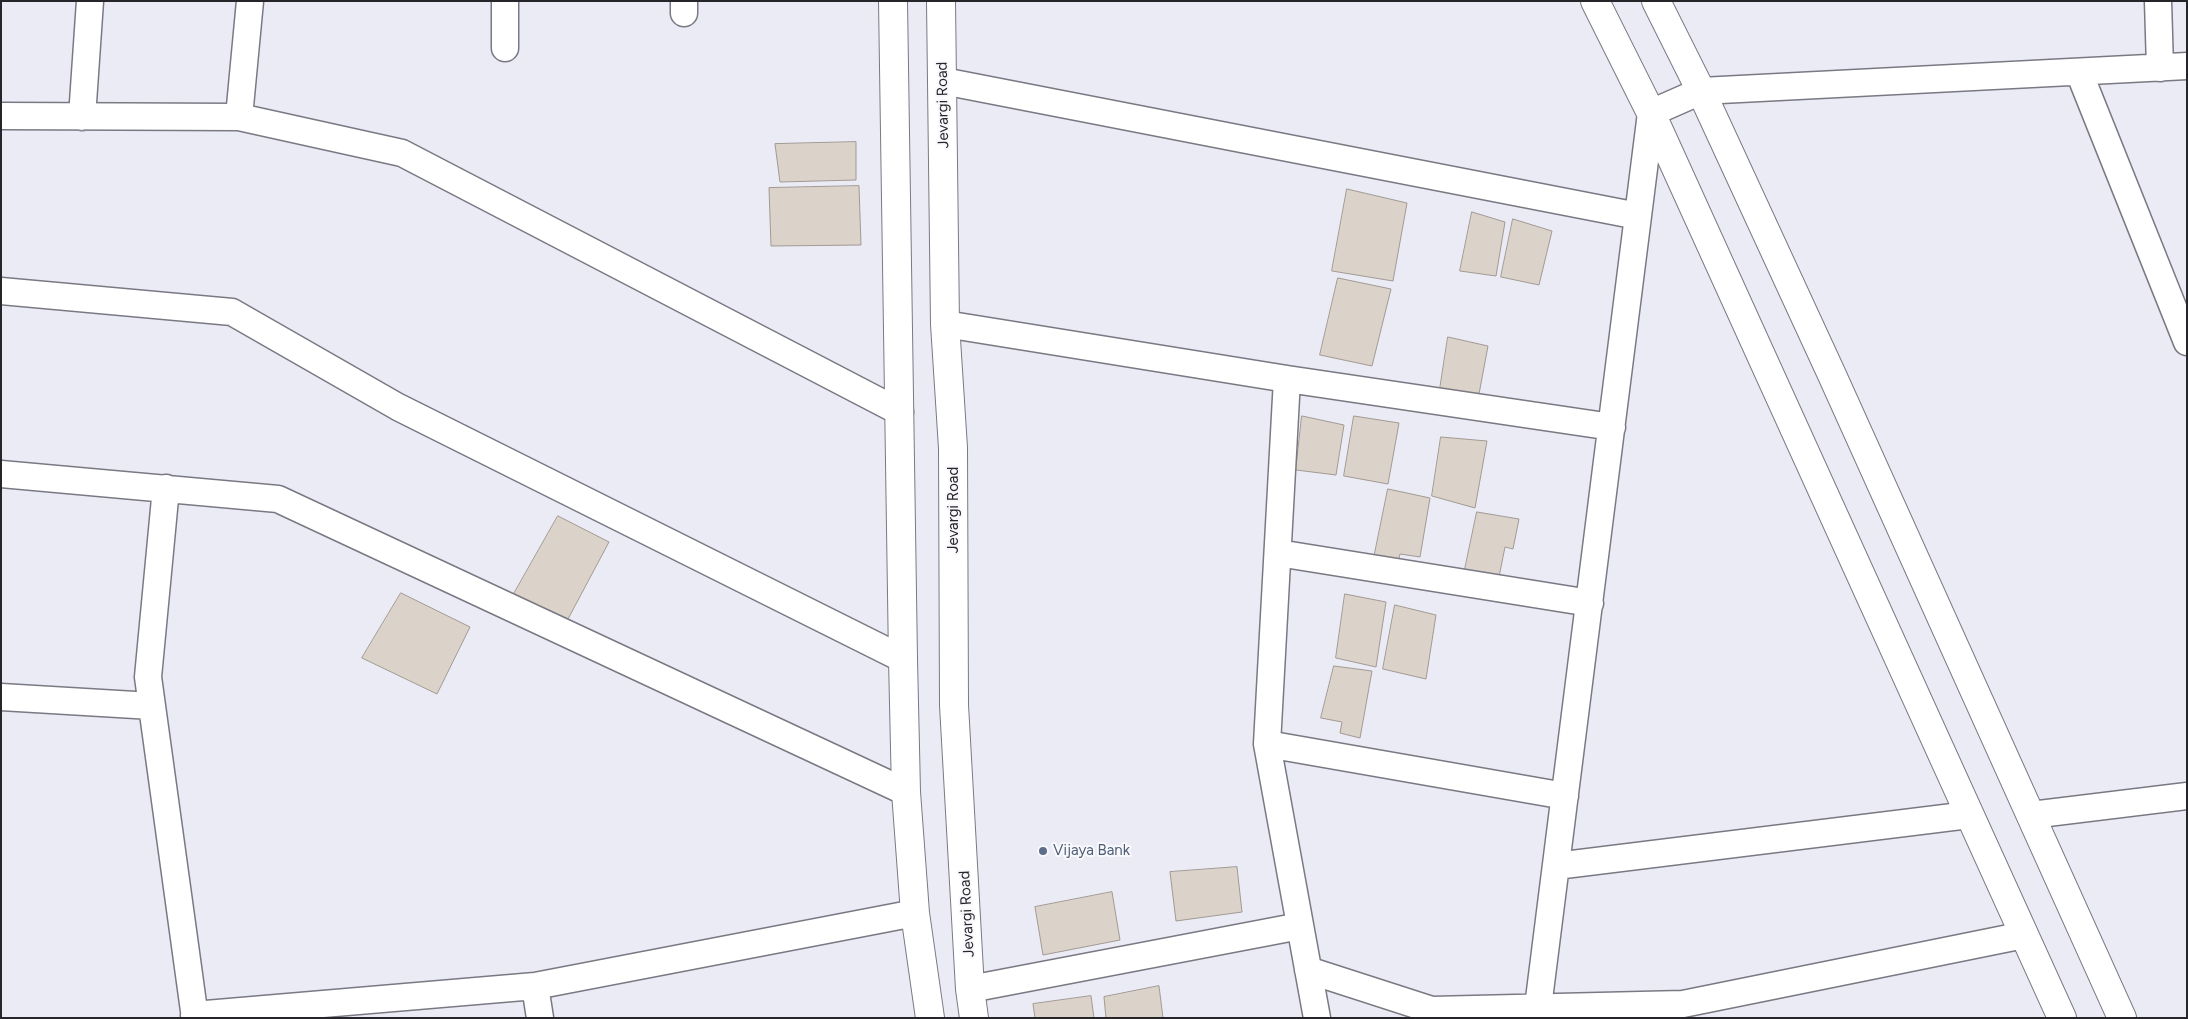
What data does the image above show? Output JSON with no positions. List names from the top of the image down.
{
  "streets": {
    "main road": ["Jevargi Road"]
  },
  "places": ["Vijaya Bank"]
}
